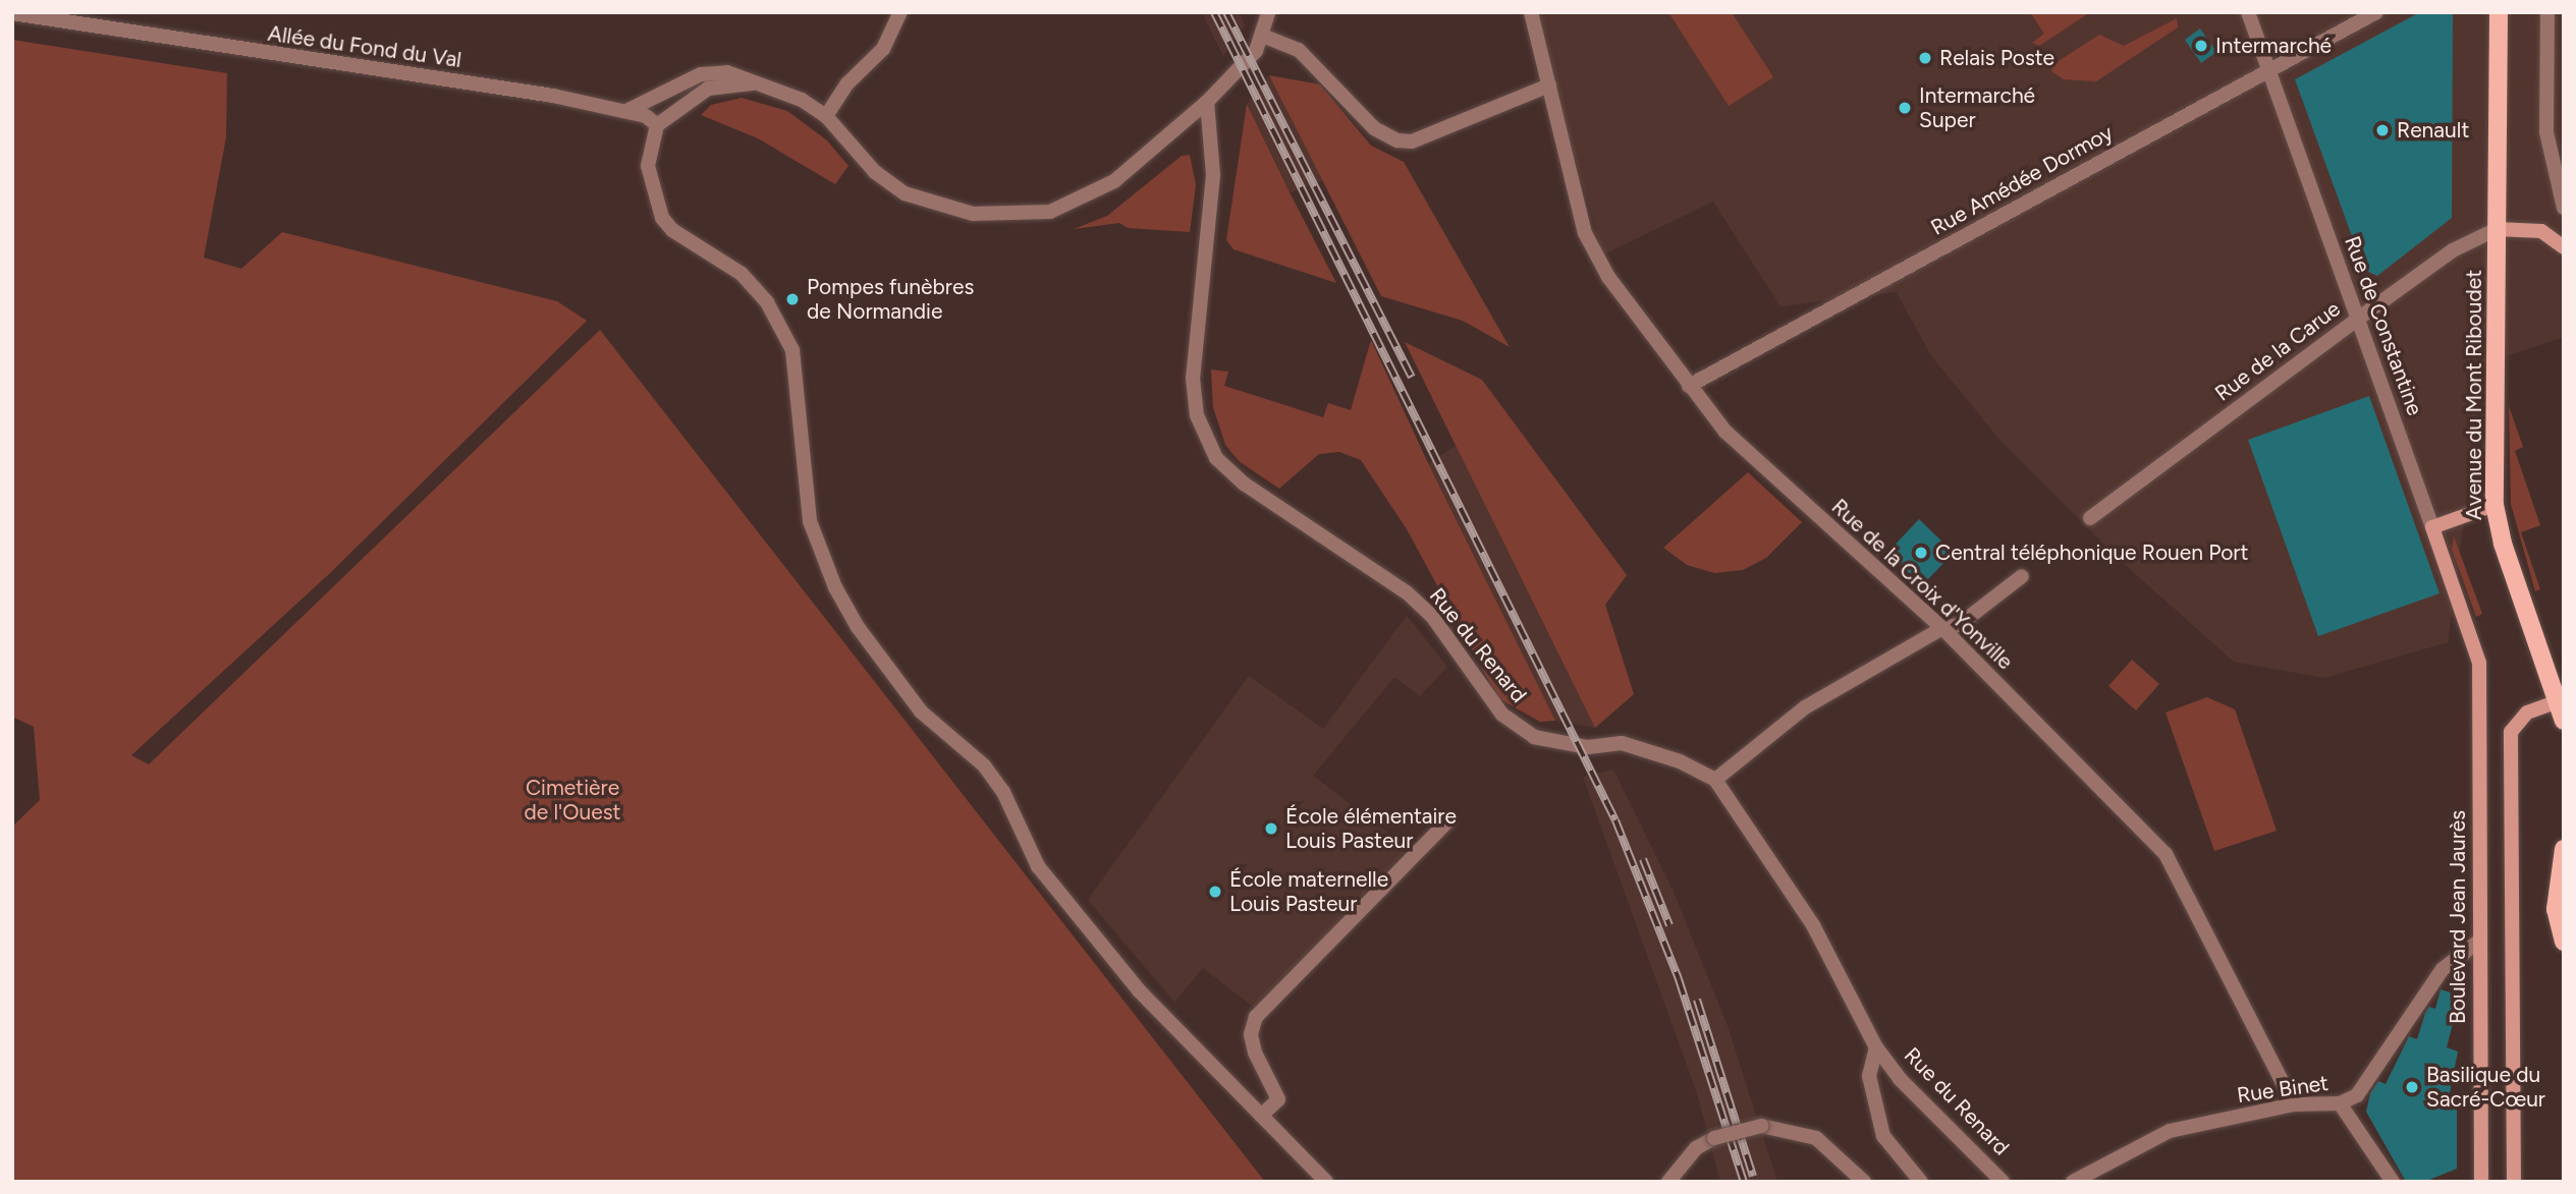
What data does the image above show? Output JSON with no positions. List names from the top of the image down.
{
  "streets": {
    "main road": ["Rue de Constantine", "Avenue du Mont Riboudet", "Boulevard Jean Jaurès"],
    "street": [
      "Allée du Fond du Val",
      "Rue Amédée Dormoy",
      "Rue de la Carue",
      "Rue de la Croix d'Yonville",
      "Rue du Renard",
      "Rue Binet"
    ]
  },
  "crossings": [
    ["Rue Amédée Dormoy", "Rue de Constantine"],
    ["Rue Amédée Dormoy", "Rue de la Croix d'Yonville"],
    ["Rue de Constantine", "Rue de la Carue"],
    ["Rue de Constantine", "Boulevard Jean Jaurès"],
    ["Rue de la Carue", "Avenue du Mont Riboudet"],
    ["Rue de la Croix d'Yonville", "Rue Binet"],
    ["Boulevard Jean Jaurès", "Rue Binet"]
  ],
  "parks": ["Cimetière de l'Ouest"],
  "places": [
    "Intermarché",
    "Relais Poste",
    "Intermarché Super",
    "Renault",
    "Pompes funèbres de Normandie",
    "Central téléphonique Rouen Port",
    "École élémentaire Louis Pasteur",
    "École maternelle Louis Pasteur",
    "Basilique du Sacré-Cœur"
  ]
}
